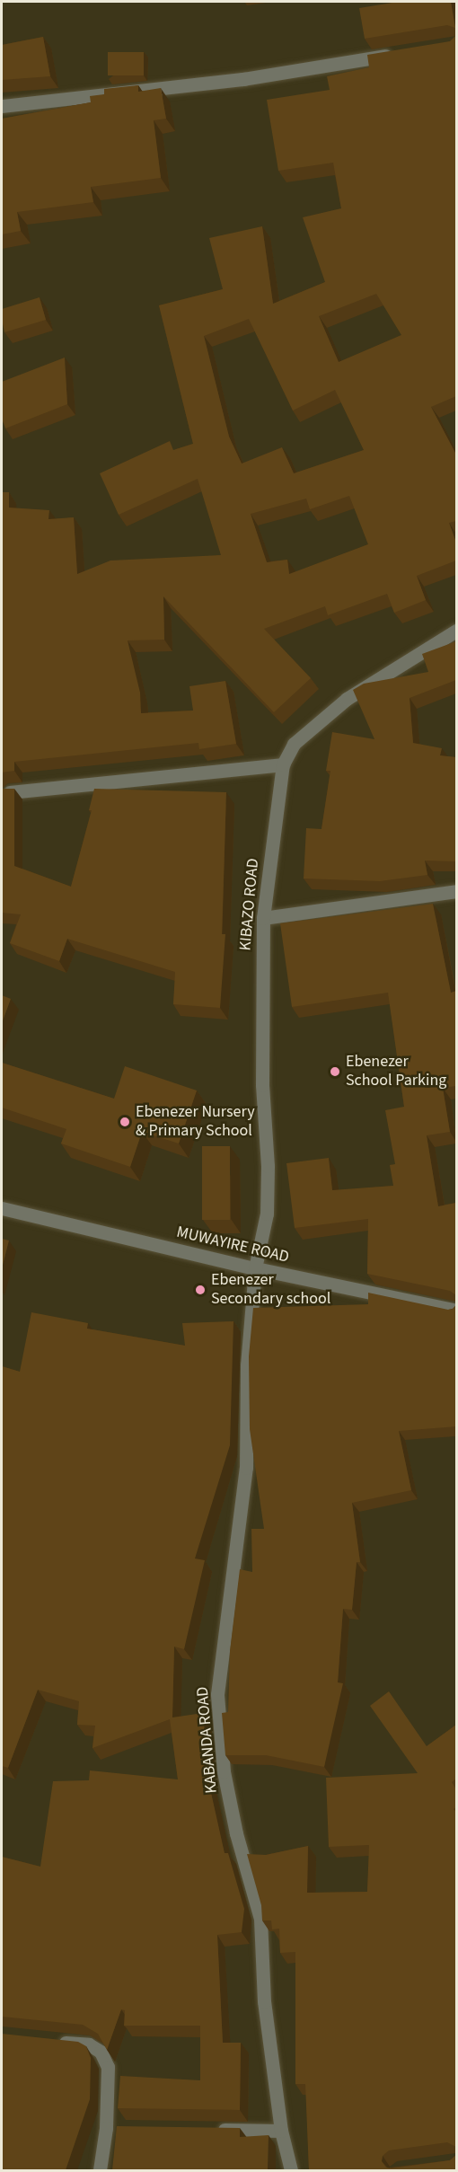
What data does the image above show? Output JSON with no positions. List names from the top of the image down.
{
  "streets": {
    "street": ["KIBAZO ROAD", "MUWAYIRE ROAD", "KABANDA ROAD"]
  },
  "crossings": [
    ["KIBAZO ROAD", "MUWAYIRE ROAD"],
    ["KIBAZO ROAD", "KABANDA ROAD"],
    ["MUWAYIRE ROAD", "KABANDA ROAD"]
  ],
  "places": ["Ebenezer School Parking", "Ebenezer Nursery & Primary School", "Ebenezer Secondary school"]
}
